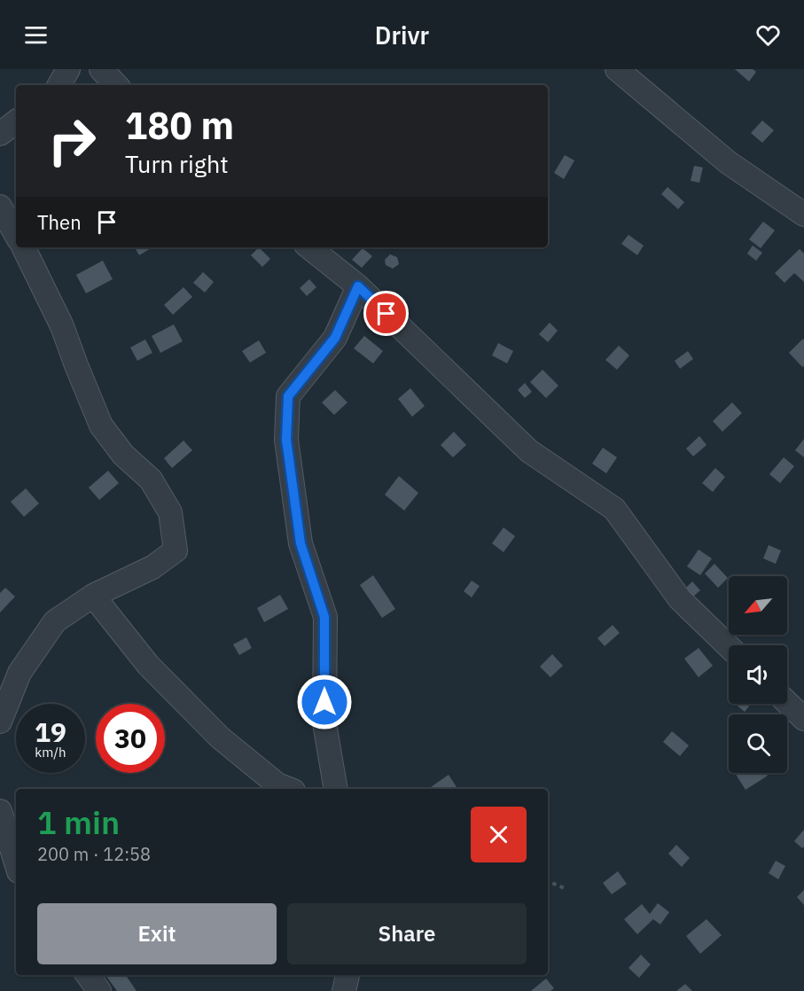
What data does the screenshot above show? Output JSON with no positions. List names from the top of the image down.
{
  "north": "bottom left",
  "page": {
    "header": "Drivr",
    "turn": ["180 m", "Turn right"],
    "then": "Then",
    "speed": "19 km/h",
    "limit": "30",
    "heading": ["1 min", "200 m · 12:58"],
    "buttons": ["Exit", "Share"]
  }
}
